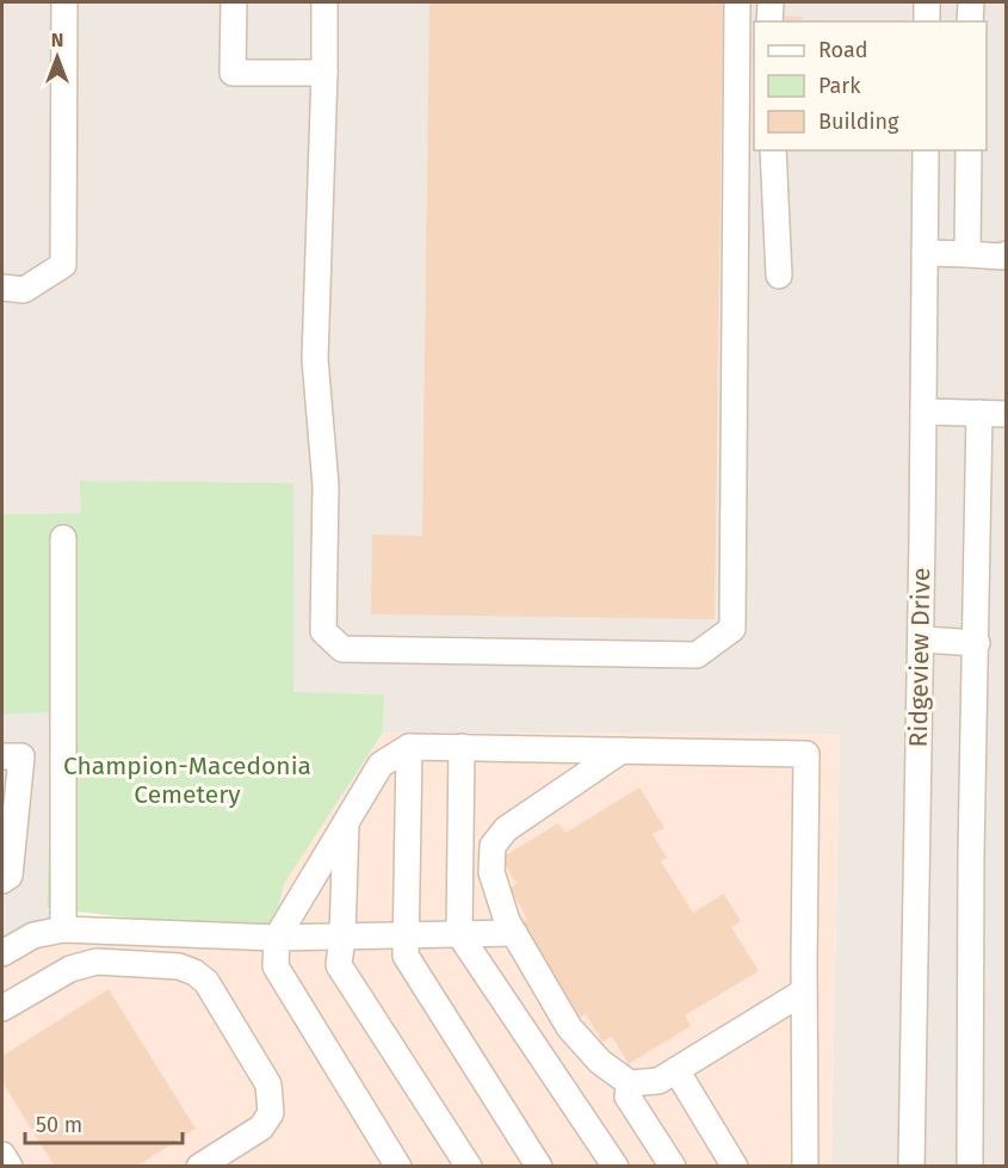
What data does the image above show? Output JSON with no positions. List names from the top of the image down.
{
  "streets": {
    "street": ["Ridgeview Drive"]
  },
  "parks": ["Champion-Macedonia Cemetery"],
  "legend": ["Road", "Park", "Building"],
  "scale_bar": "50 m",
  "north": "top"
}
